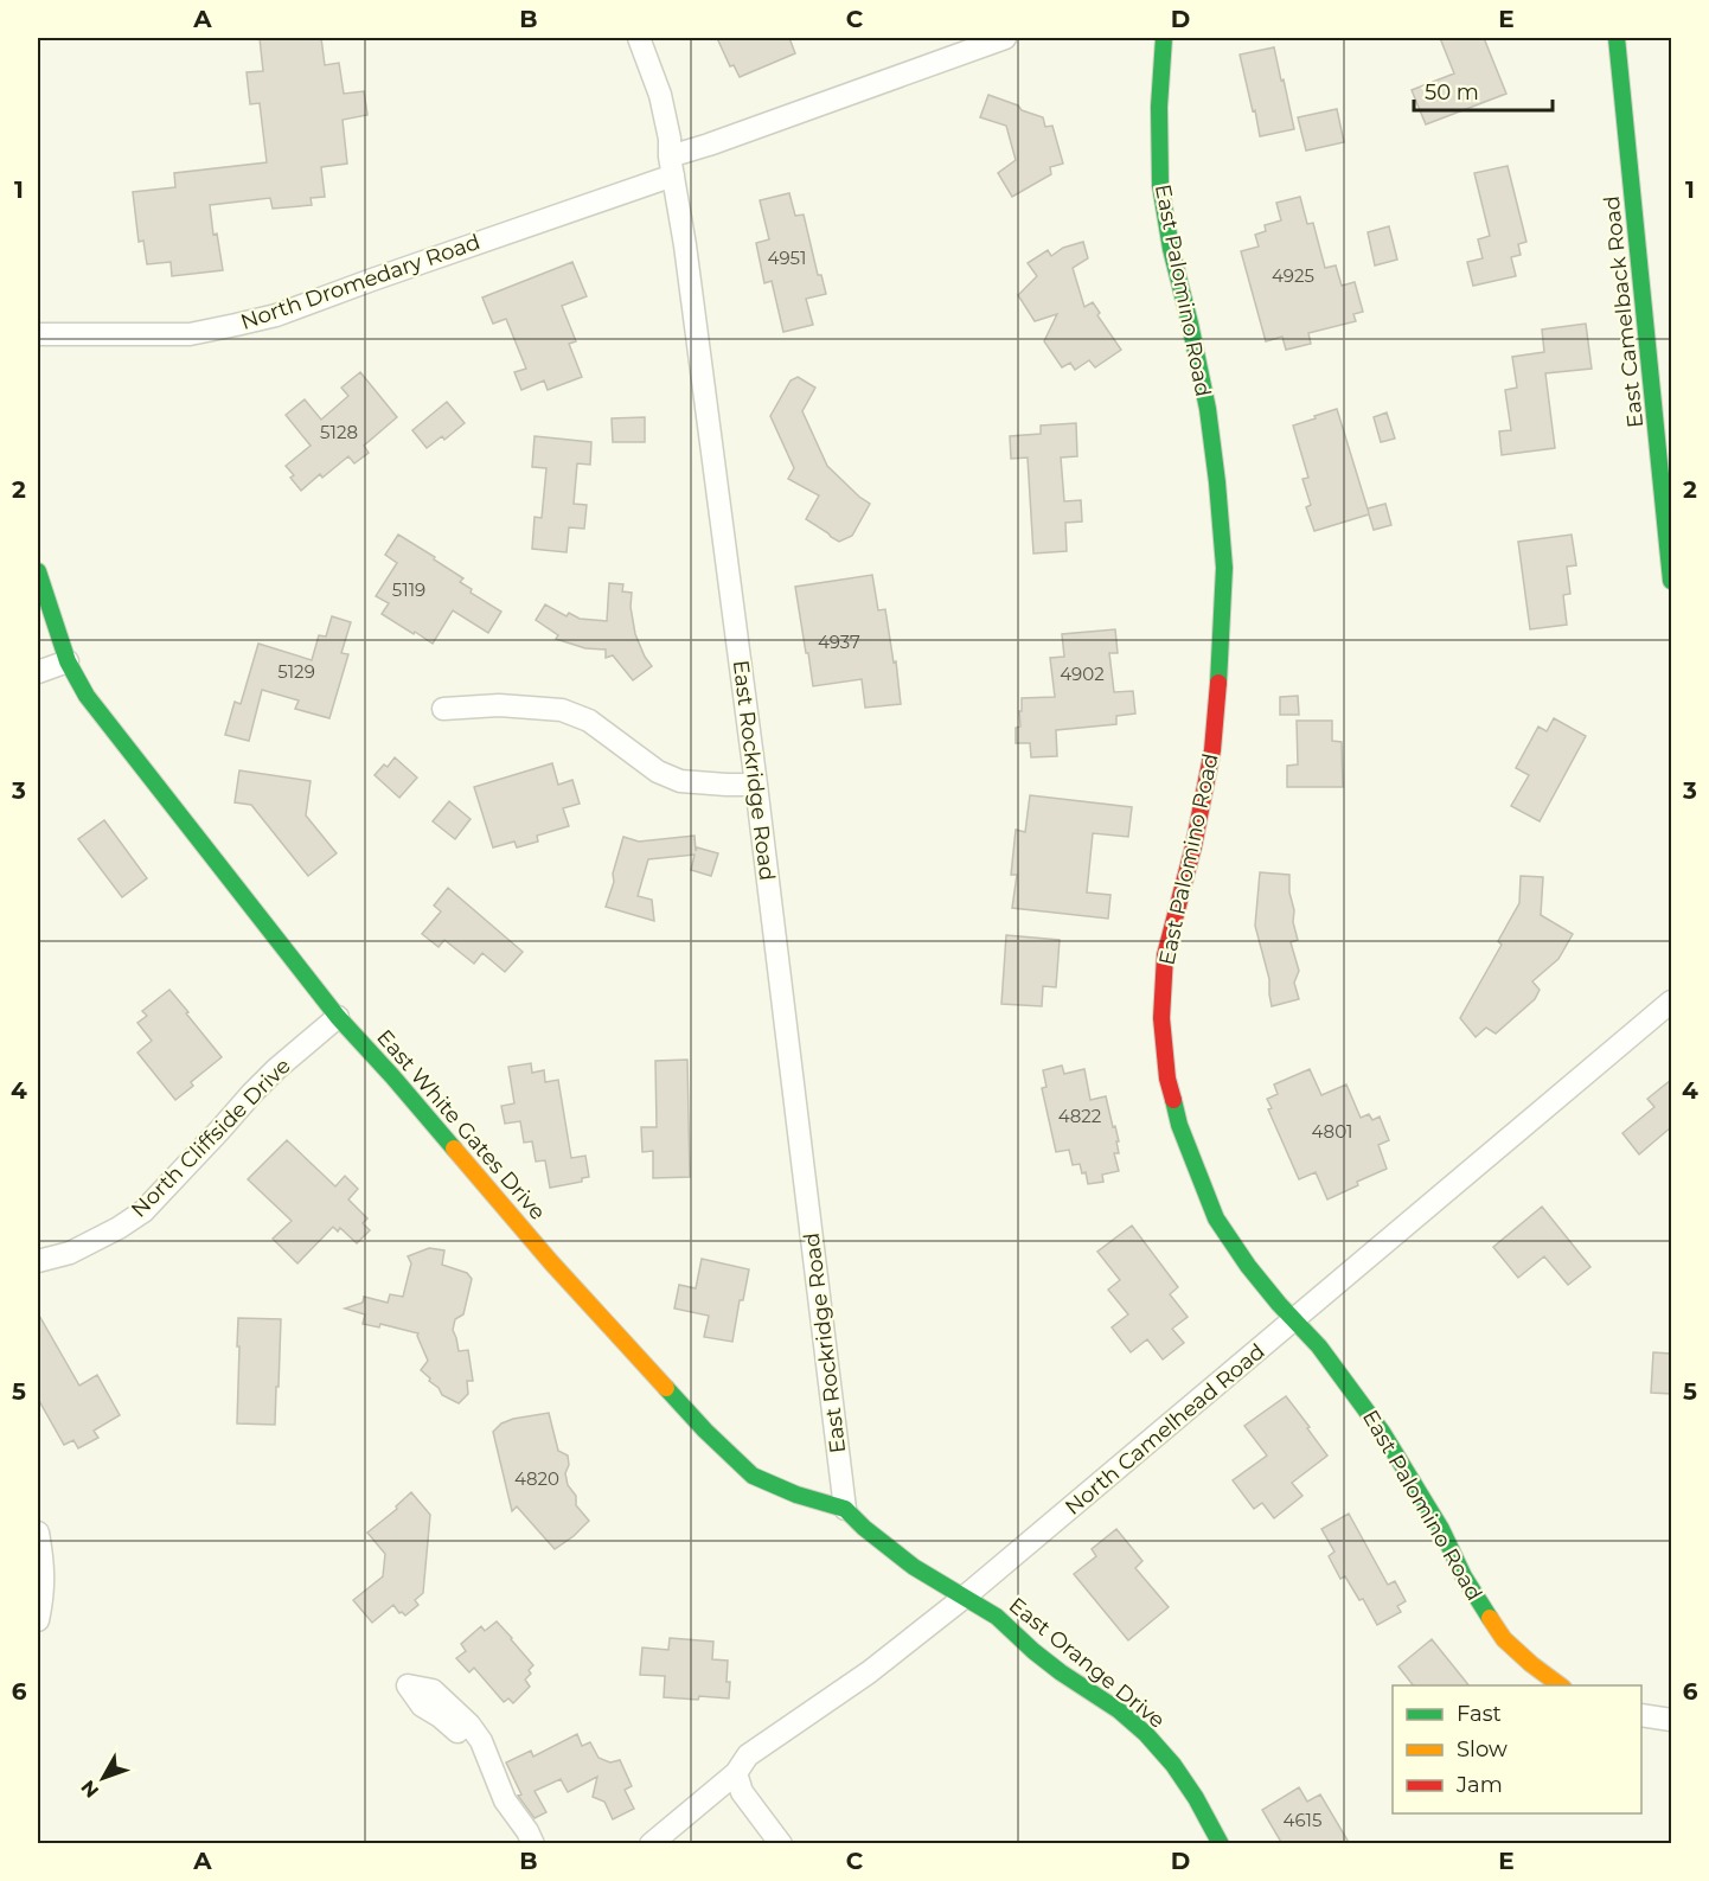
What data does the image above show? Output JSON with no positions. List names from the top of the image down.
{
  "streets": {
    "street": [
      "North Dromedary Road",
      "East Palomino Road",
      "East Camelback Road",
      "East Rockridge Road",
      "East White Gates Drive",
      "North Cliffside Drive",
      "North Camelhead Road",
      "East Orange Drive"
    ]
  },
  "crossings": [
    ["North Dromedary Road", "East Rockridge Road"],
    ["East Palomino Road", "North Camelhead Road"],
    ["East Rockridge Road", "East White Gates Drive"],
    ["East White Gates Drive", "North Cliffside Drive"],
    ["East White Gates Drive", "North Camelhead Road"],
    ["East White Gates Drive", "East Orange Drive"],
    ["North Camelhead Road", "East Orange Drive"]
  ],
  "house_numbers": [
    "4951",
    "4925",
    "5128",
    "5119",
    "4937",
    "5129",
    "4902",
    "4822",
    "4801",
    "4820",
    "4615"
  ],
  "legend": ["Fast", "Slow", "Jam"],
  "scale_bar": "50 m",
  "north": "bottom left",
  "grid": {
    "columns": [
      "A",
      "B",
      "C",
      "D",
      "E"
    ],
    "rows": [
      "1",
      "2",
      "3",
      "4",
      "5",
      "6"
    ]
  }
}
